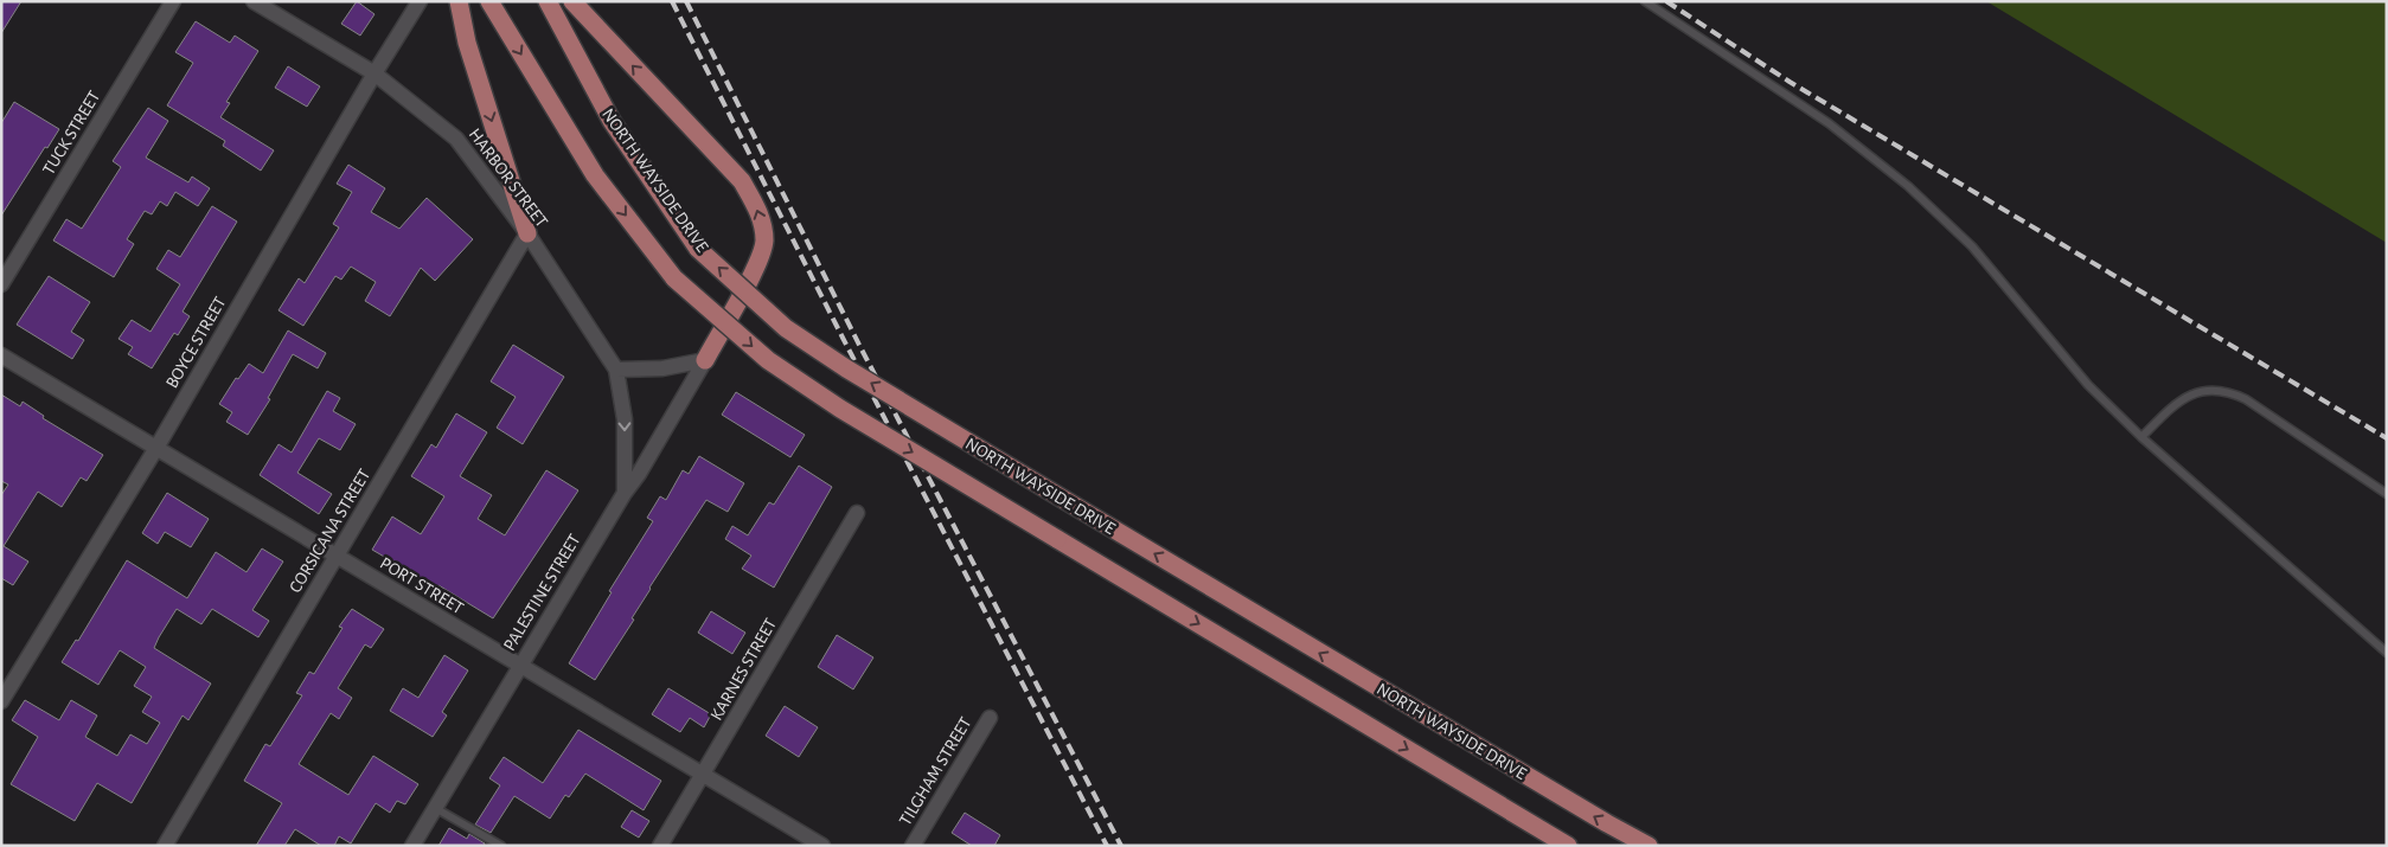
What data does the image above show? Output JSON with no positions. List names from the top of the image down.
{
  "streets": {
    "main road": ["NORTH WAYSIDE DRIVE"],
    "street": [
      "TUCK STREET",
      "HARBOR STREET",
      "BOYCE STREET",
      "CORSICANA STREET",
      "PORT STREET",
      "PALESTINE STREET",
      "KARNES STREET",
      "TILGHAM STREET"
    ]
  },
  "crossings": [
    ["HARBOR STREET", "BOYCE STREET"],
    ["HARBOR STREET", "CORSICANA STREET"],
    ["BOYCE STREET", "PORT STREET"],
    ["CORSICANA STREET", "PORT STREET"],
    ["PORT STREET", "PALESTINE STREET"],
    ["PORT STREET", "KARNES STREET"]
  ]
}
